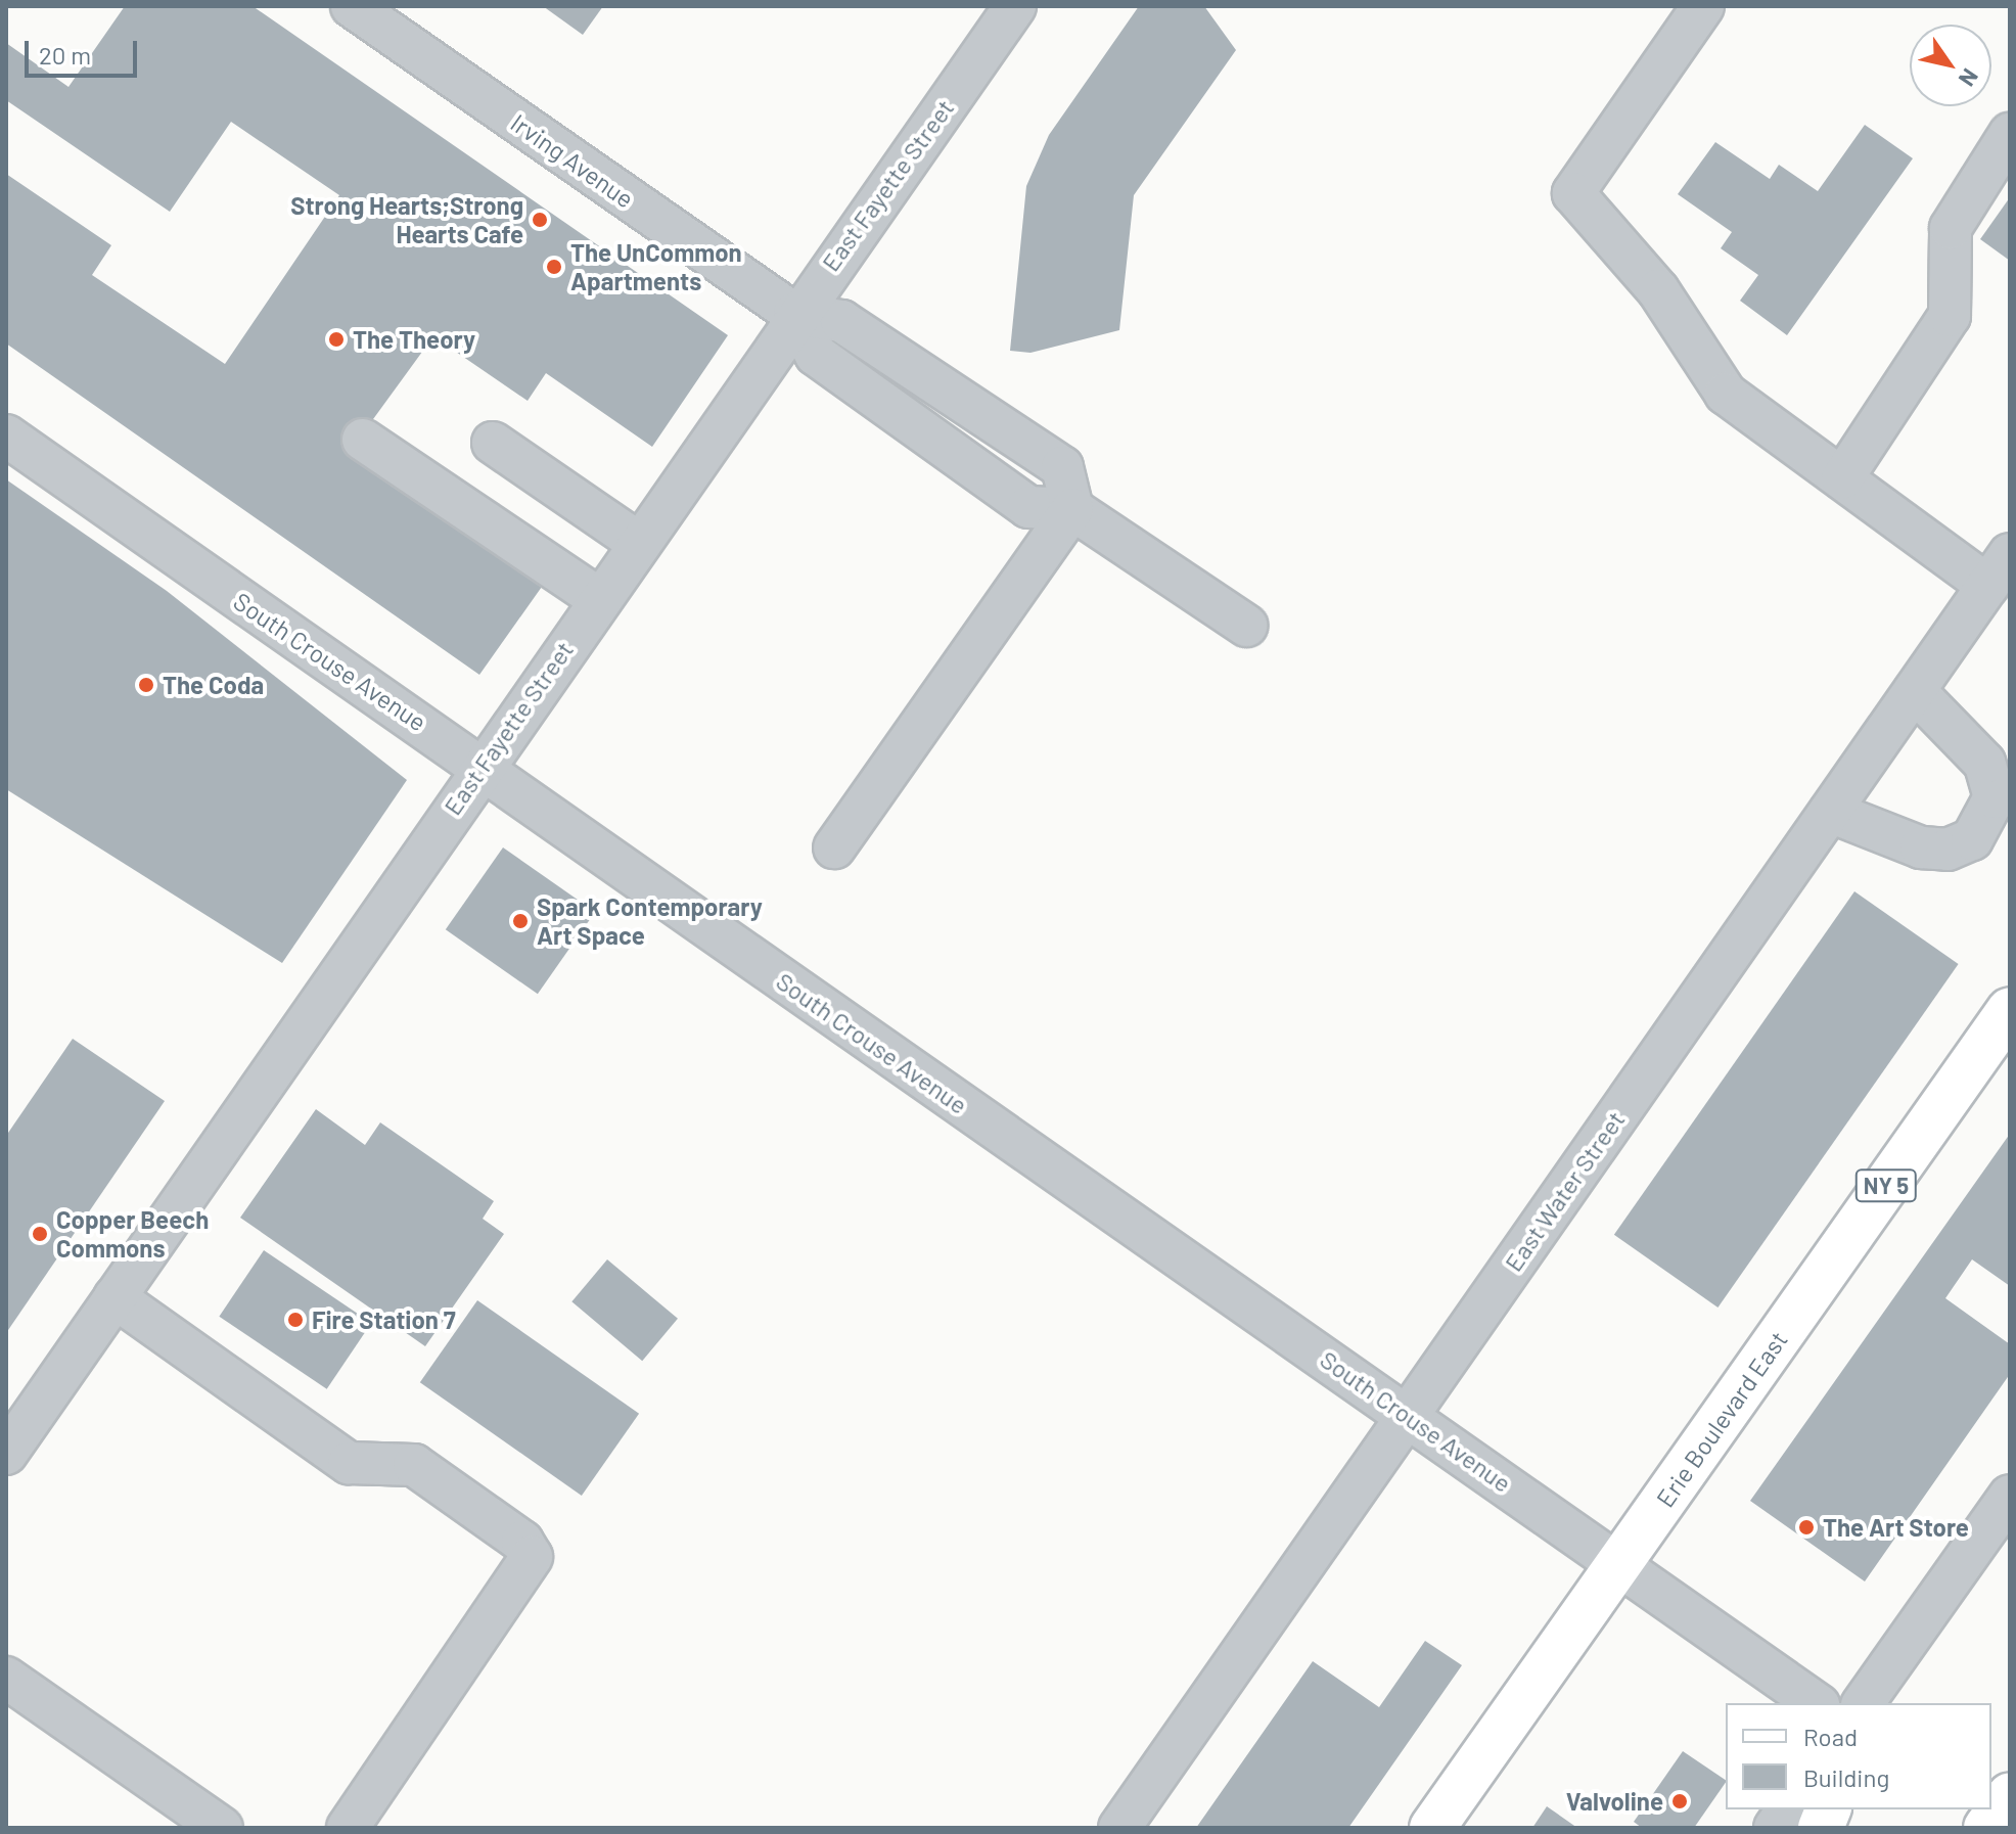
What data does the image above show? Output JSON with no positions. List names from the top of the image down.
{
  "streets": {
    "main road": ["NY 5", "Erie Boulevard East"],
    "street": [
      "Irving Avenue",
      "East Fayette Street",
      "South Crouse Avenue",
      "East Water Street"
    ]
  },
  "crossings": [
    ["Irving Avenue", "East Fayette Street"],
    ["East Fayette Street", "South Crouse Avenue"],
    ["South Crouse Avenue", "East Water Street"],
    ["South Crouse Avenue", "Erie Boulevard East"]
  ],
  "places": [
    "Strong Hearts;Strong Hearts Cafe",
    "The UnCommon Apartments",
    "The Theory",
    "The Coda",
    "Spark Contemporary Art Space",
    "Copper Beech Commons",
    "Fire Station 7",
    "The Art Store",
    "Valvoline"
  ],
  "legend": ["Road", "Building"],
  "scale_bar": "20 m",
  "north": "bottom right"
}
